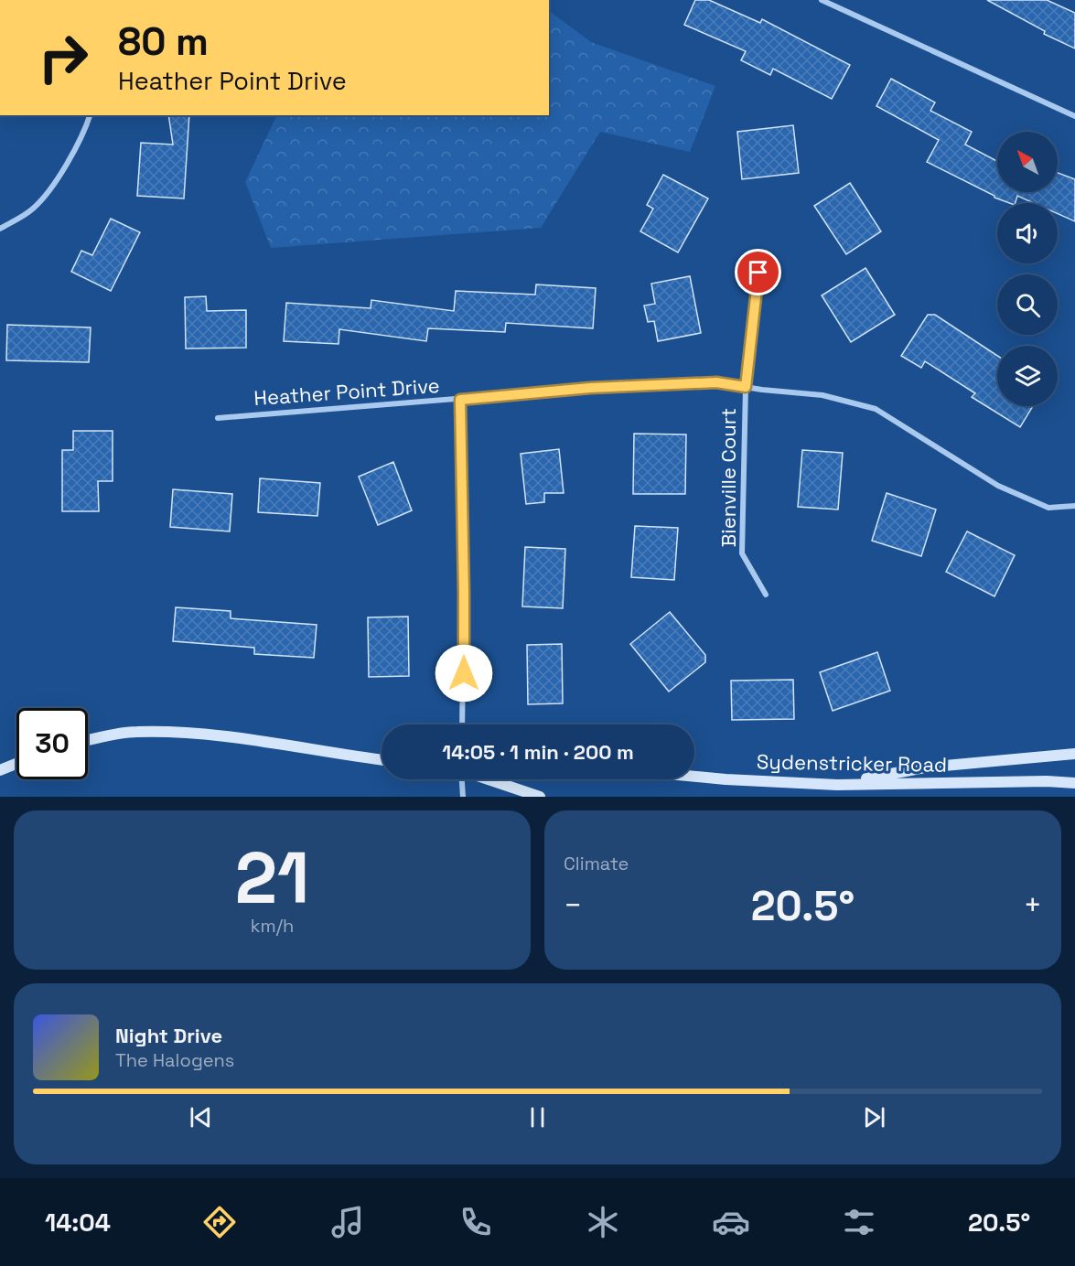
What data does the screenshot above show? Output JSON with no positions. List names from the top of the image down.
{
  "streets": {
    "main road": ["Sydenstricker Road"],
    "street": ["Heather Point Drive", "Bienville Court"]
  },
  "crossings": [
    ["Heather Point Drive", "Bienville Court"]
  ],
  "north": "top left",
  "page": {
    "turn": ["80 m", "Heather Point Drive"],
    "limit": "30",
    "trip": "14:05 · 1 min · 200 m",
    "tile": [
      ["21", "km/h"],
      "Climate"
    ],
    "heat": ["−", "20.5°", "+"],
    "song": ["Night Drive", "The Halogens"],
    "tabs": ["14:04", "20.5°"]
  }
}
